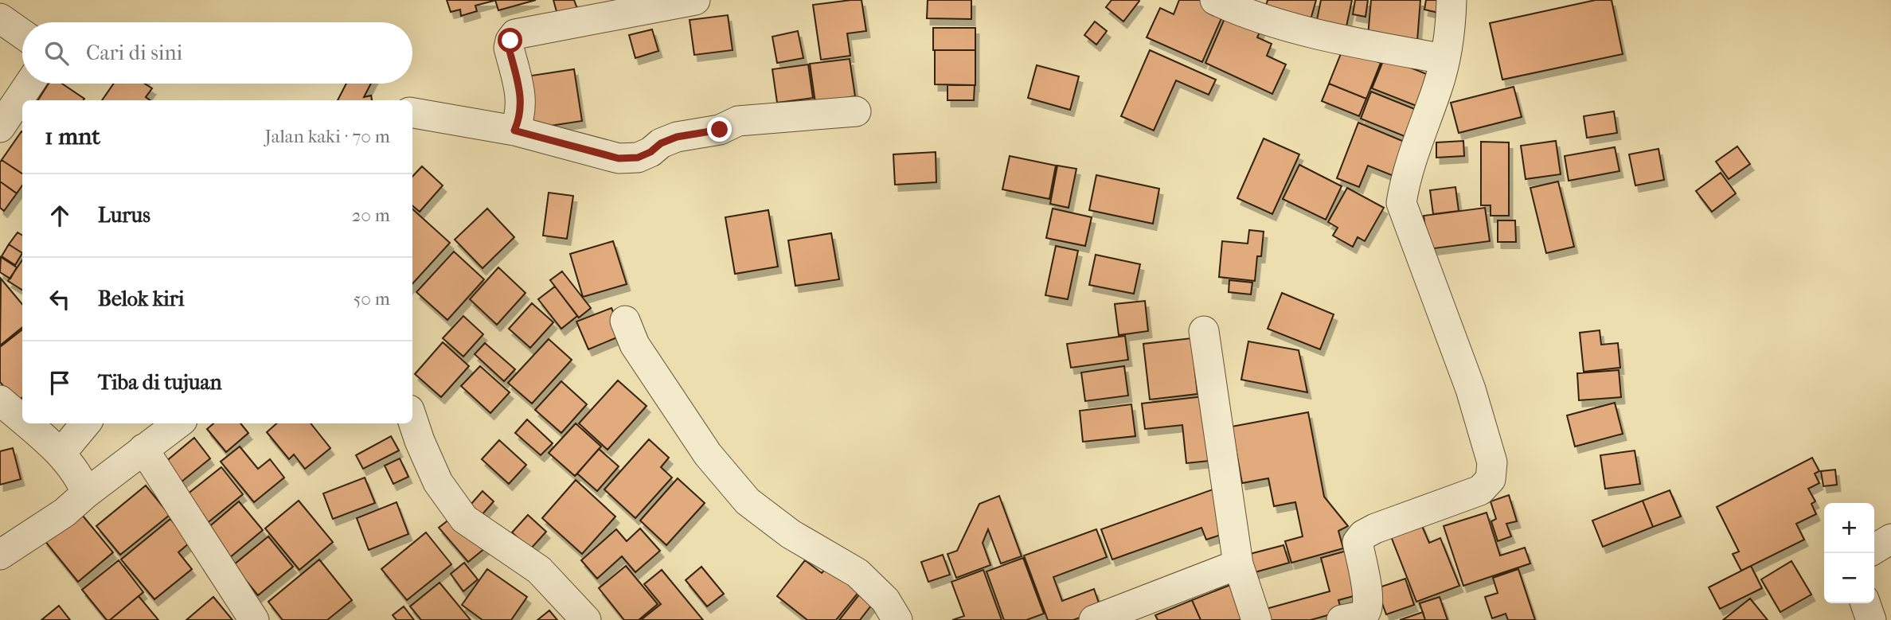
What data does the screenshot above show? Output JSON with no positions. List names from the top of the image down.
{
  "page": {
    "search": "Cari di sini",
    "heading": ["1 mnt", "Jalan kaki · 70 m"],
    "list": [
      ["Lurus", "20 m"],
      ["Belok kiri", "50 m"],
      "Tiba di tujuan"
    ],
    "map_buttons": ["+", "−"]
  }
}
